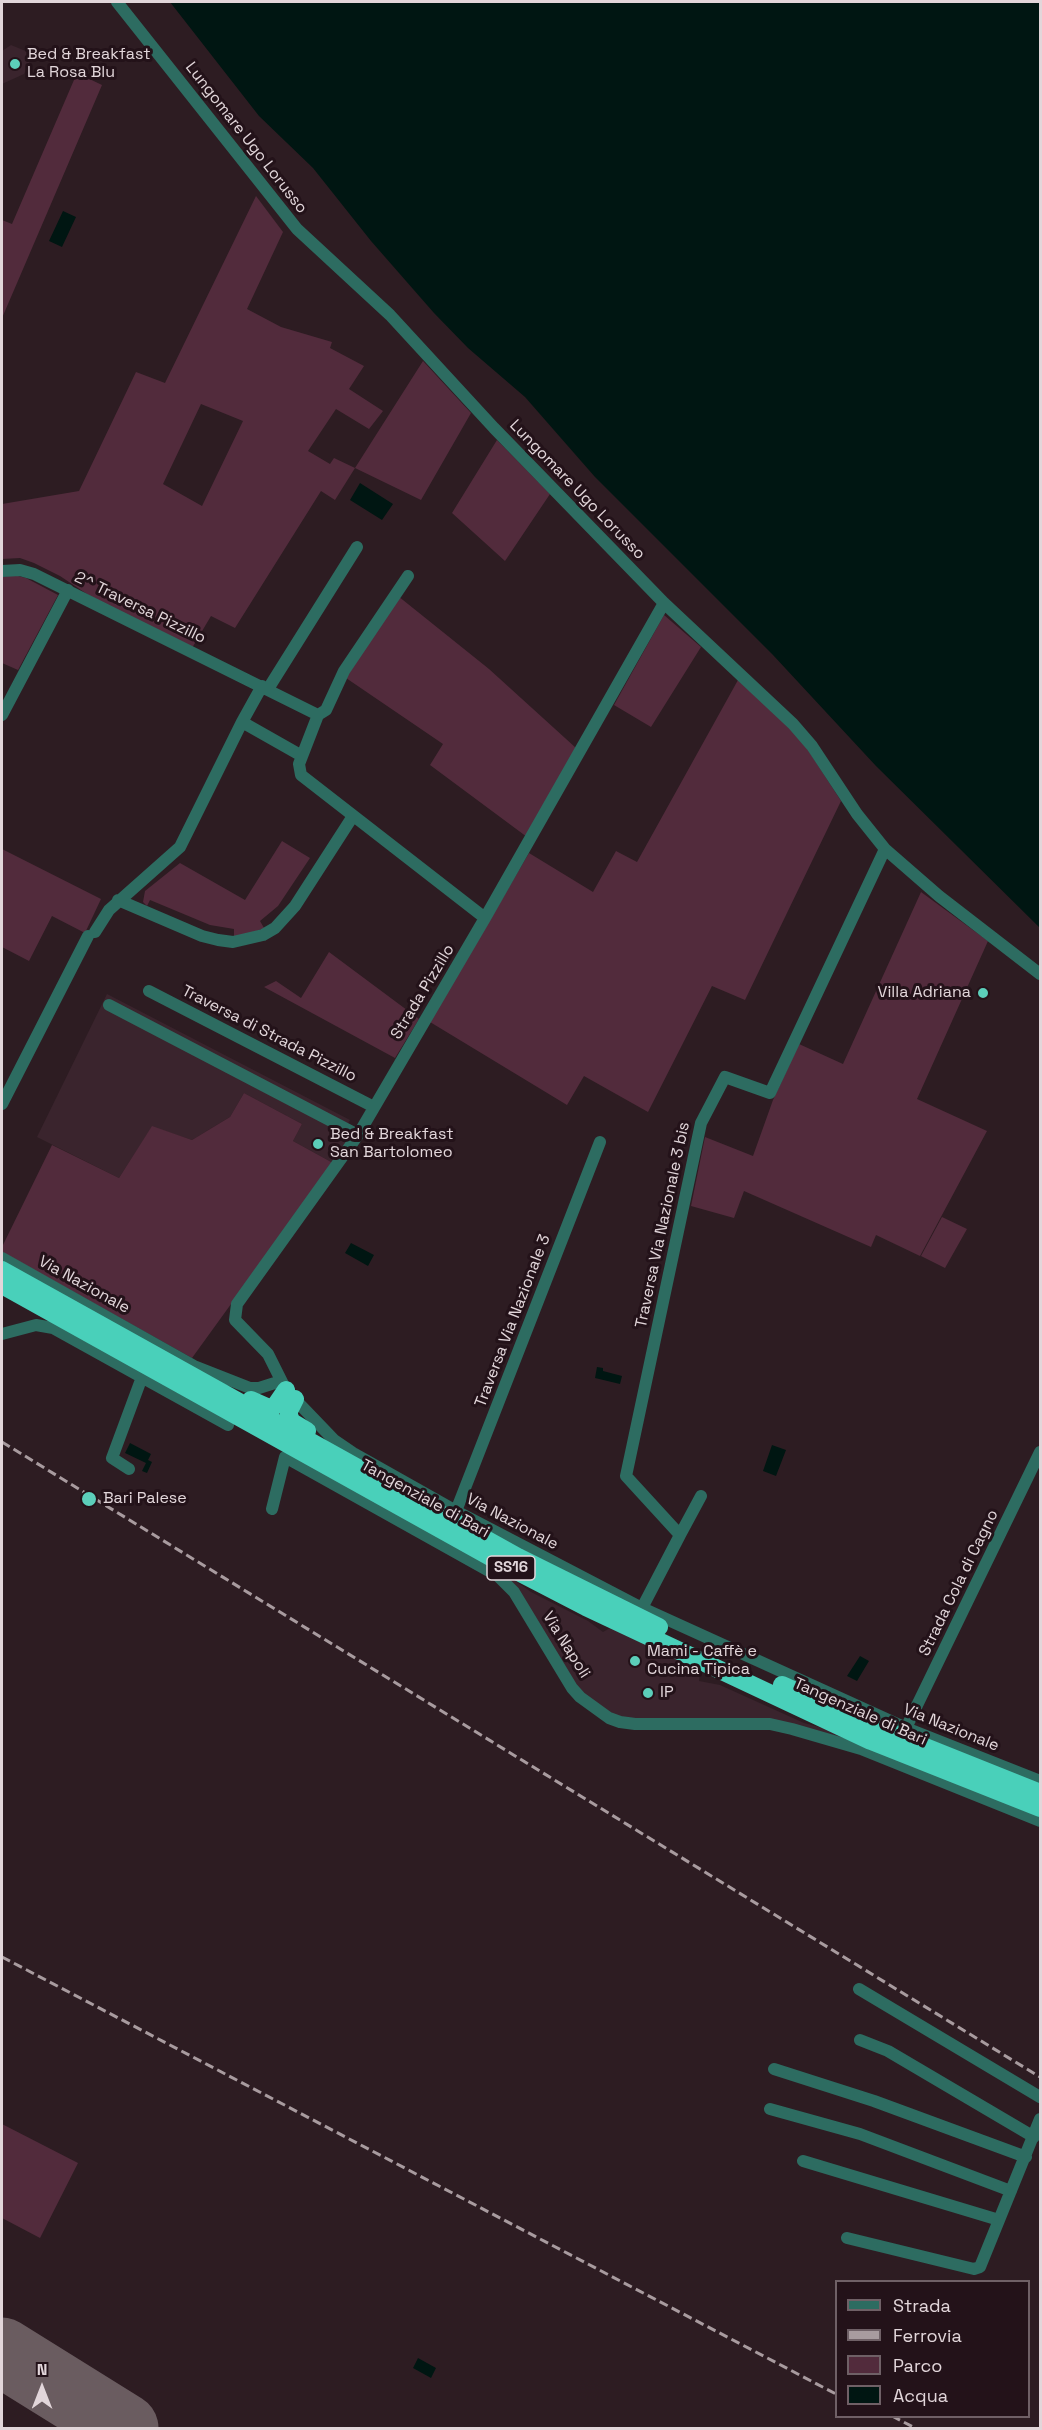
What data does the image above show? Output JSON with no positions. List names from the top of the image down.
{
  "streets": {
    "highway": ["Tangenziale di Bari", "SS16"],
    "street": [
      "Lungomare Ugo Lorusso",
      "2^ Traversa Pizzillo",
      "Strada Pizzillo",
      "Traversa di Strada Pizzillo",
      "Traversa Via Nazionale 3 bis",
      "Via Nazionale",
      "Traversa Via Nazionale 3",
      "Strada Cola di Cagno",
      "Via Napoli"
    ]
  },
  "crossings": [
    ["Lungomare Ugo Lorusso", "Strada Pizzillo"],
    ["Lungomare Ugo Lorusso", "Traversa Via Nazionale 3 bis"],
    ["Strada Pizzillo", "Traversa di Strada Pizzillo"],
    ["Strada Pizzillo", "Via Nazionale"],
    ["Via Nazionale", "Traversa Via Nazionale 3"],
    ["Via Nazionale", "Strada Cola di Cagno"]
  ],
  "places": [
    "Bed & Breakfast La Rosa Blu",
    "Villa Adriana",
    "Bed & Breakfast San Bartolomeo",
    "Bari Palese",
    "Mami - Caffè e Cucina Tipica",
    "IP"
  ],
  "legend": [
    "Strada",
    "Ferrovia",
    "Parco",
    "Acqua"
  ],
  "north": "top"
}
